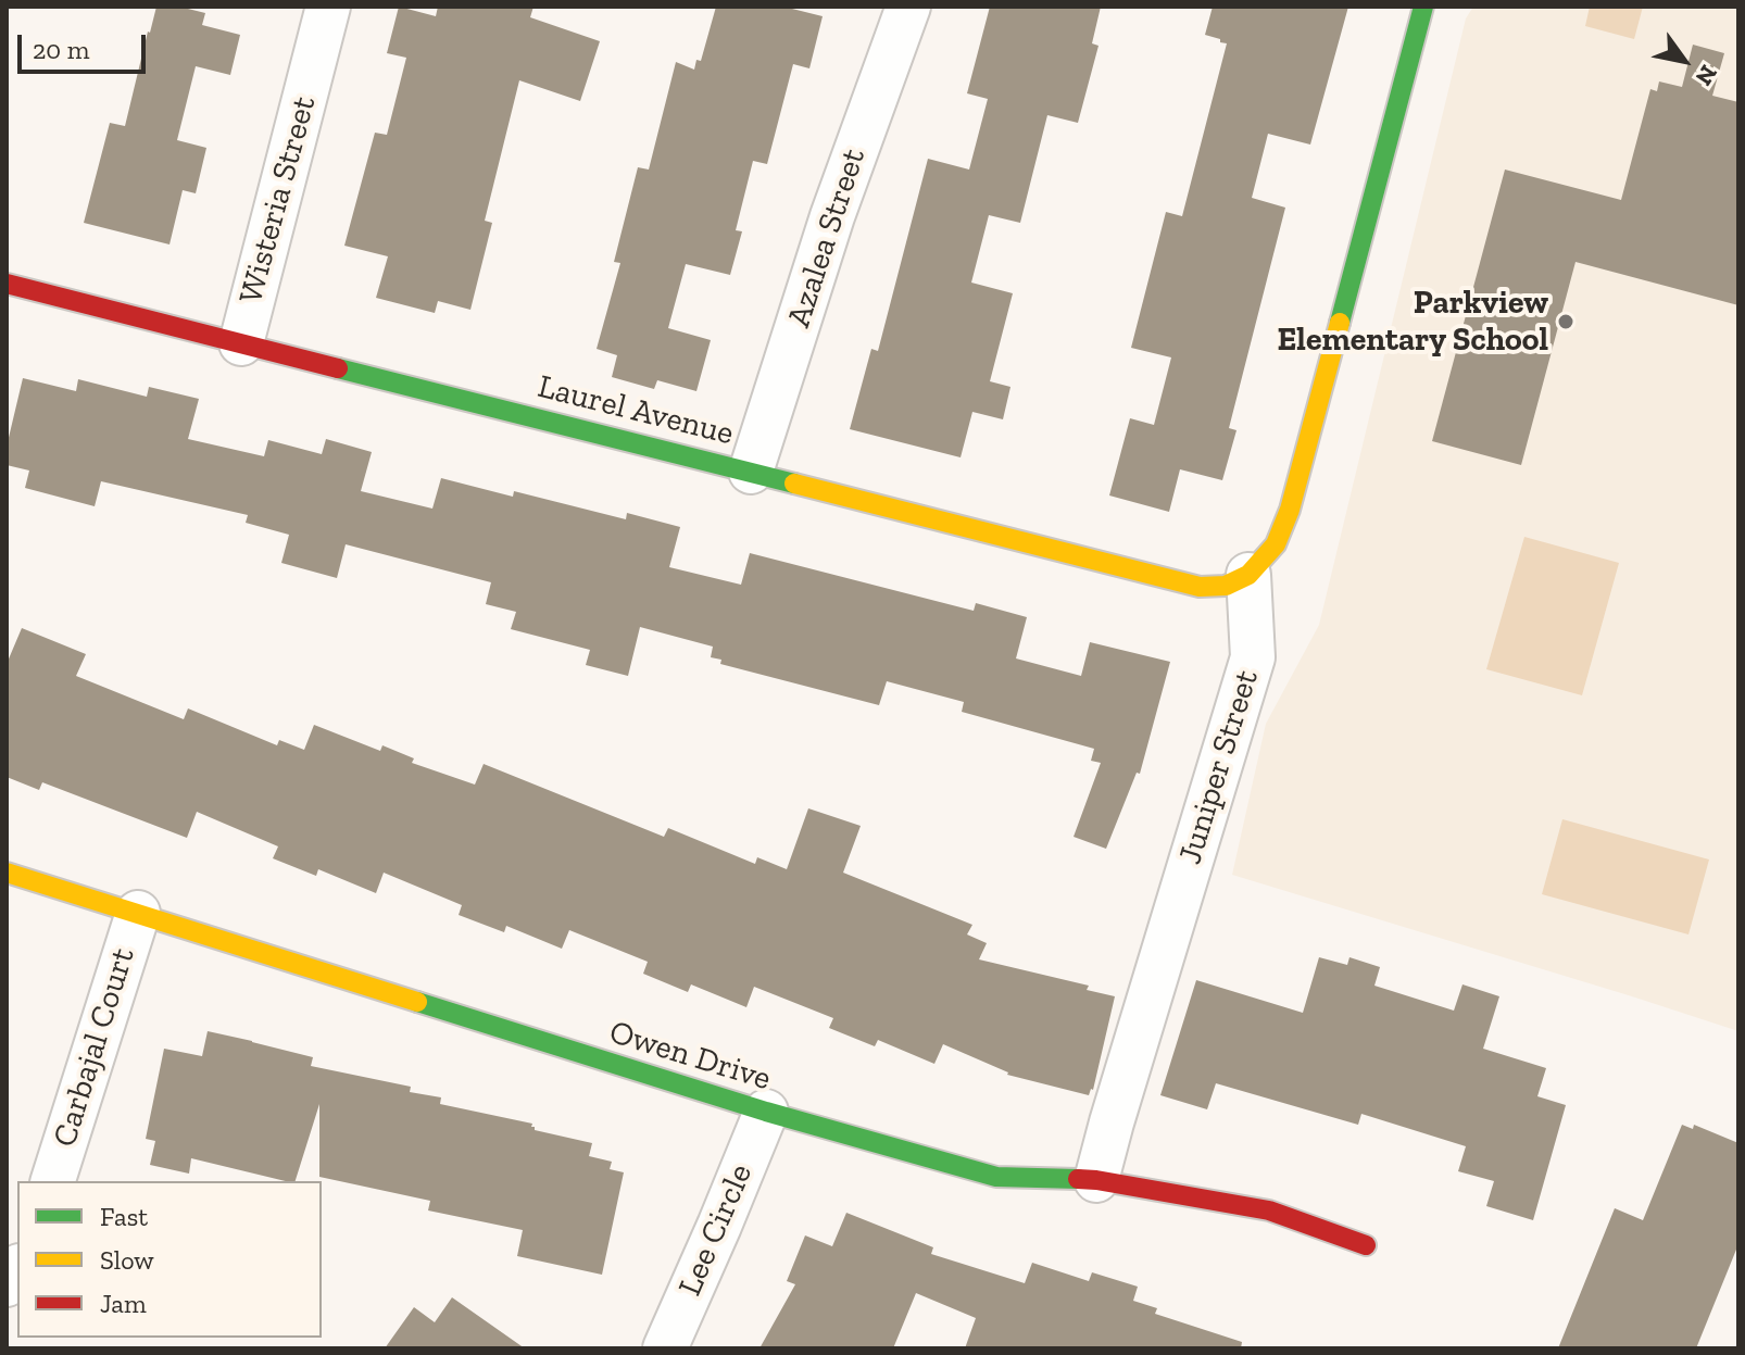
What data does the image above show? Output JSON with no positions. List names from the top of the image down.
{
  "streets": {
    "street": [
      "Wisteria Street",
      "Azalea Street",
      "Laurel Avenue",
      "Juniper Street",
      "Carbajal Court",
      "Owen Drive",
      "Lee Circle"
    ]
  },
  "crossings": [
    ["Wisteria Street", "Laurel Avenue"],
    ["Azalea Street", "Laurel Avenue"],
    ["Laurel Avenue", "Juniper Street"],
    ["Juniper Street", "Owen Drive"],
    ["Carbajal Court", "Owen Drive"],
    ["Owen Drive", "Lee Circle"]
  ],
  "places": ["Parkview Elementary School"],
  "legend": ["Fast", "Slow", "Jam"],
  "scale_bar": "20 m",
  "north": "bottom right"
}
